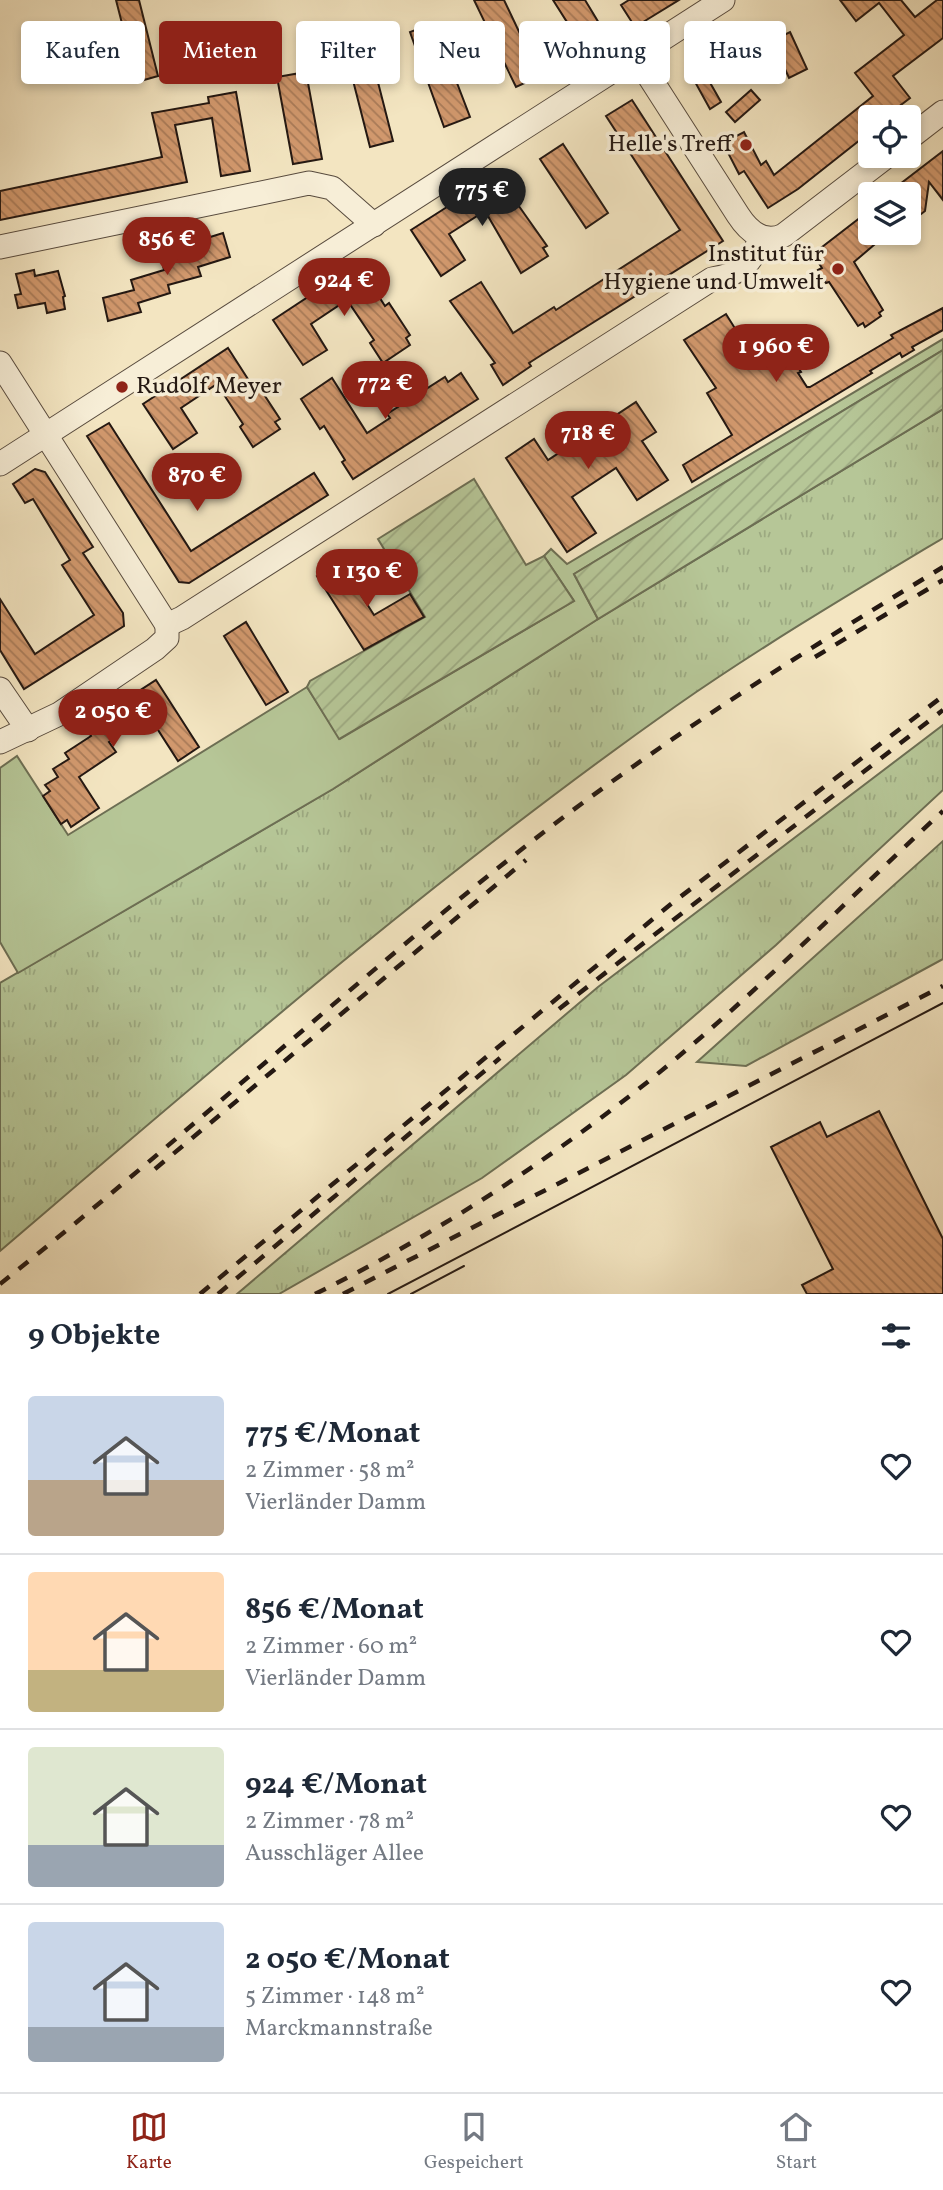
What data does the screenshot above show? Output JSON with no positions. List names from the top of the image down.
{
  "places": ["Helle's Treff", "Institut für Hygiene und Umwelt", "Rudolf Meyer"],
  "page": {
    "chip": [
      "Kaufen",
      "Mieten",
      "Filter",
      "Neu",
      "Wohnung",
      "Haus"
    ],
    "price": [
      "775 €",
      "856 €",
      "924 €",
      "1 960 €",
      "772 €",
      "718 €",
      "870 €",
      "1 130 €",
      "2 050 €"
    ],
    "heading": "9 Objekte",
    "list": [
      {
        "name": "775 €/Monat",
        "note": "2 Zimmer · 58 m² · Vierländer Damm"
      },
      {
        "name": "856 €/Monat",
        "note": "2 Zimmer · 60 m² · Vierländer Damm"
      },
      {
        "name": "924 €/Monat",
        "note": "2 Zimmer · 78 m² · Ausschläger Allee"
      },
      {
        "name": "2 050 €/Monat",
        "note": "5 Zimmer · 148 m² · Marckmannstraße"
      }
    ],
    "tabs": ["Karte", "Gespeichert", "Start"]
  }
}
